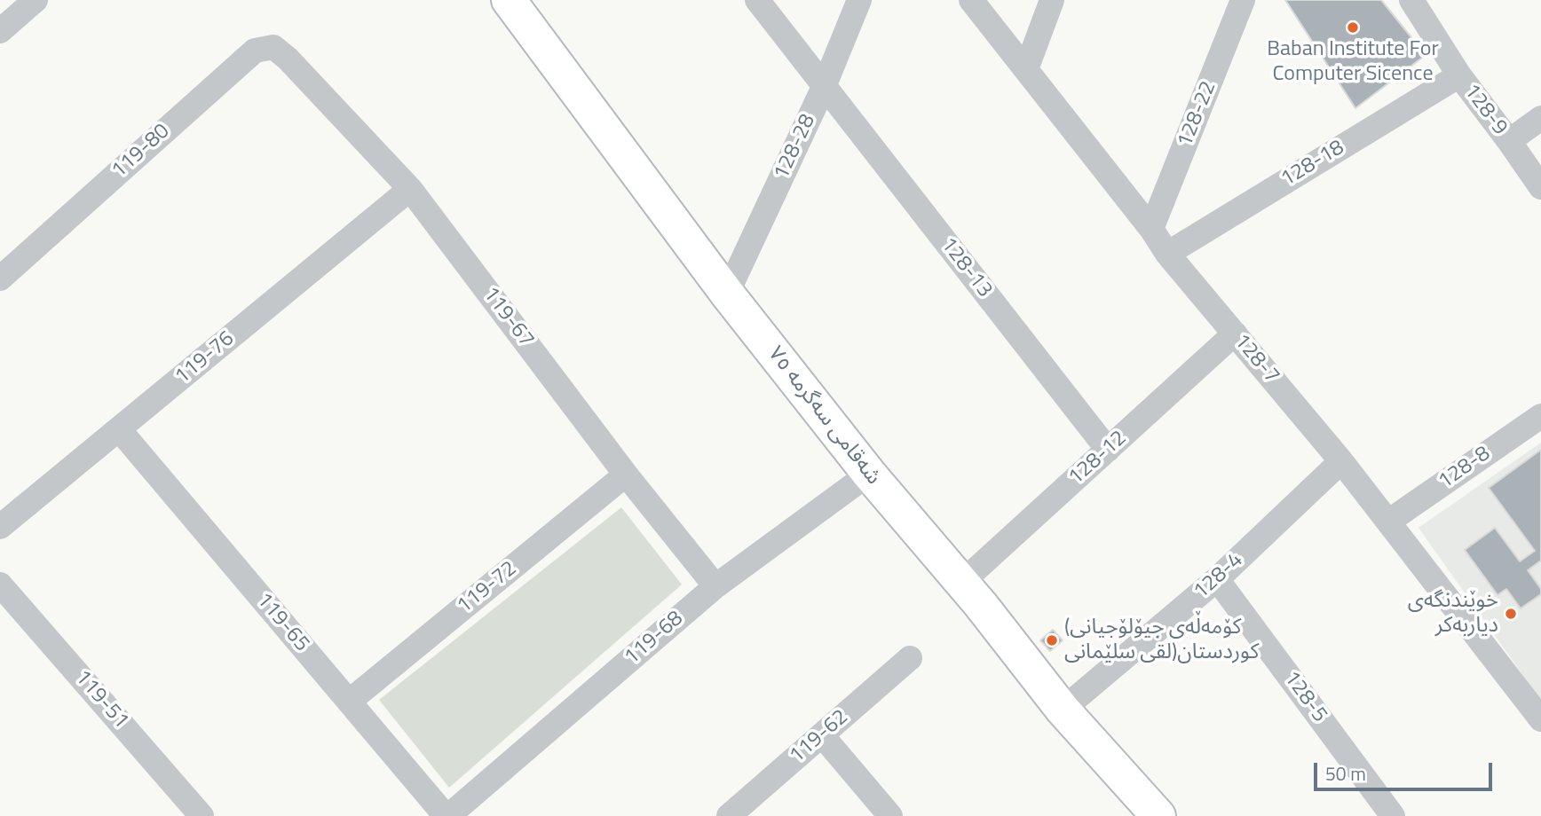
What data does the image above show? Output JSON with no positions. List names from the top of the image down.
{
  "streets": {
    "street": [
      "128-9",
      "128-22",
      "128-28",
      "119-80",
      "128-18",
      "128-13",
      "119-67",
      "119-76",
      "128-7",
      "شەقامی سەگرمە ٧٥",
      "128-12",
      "128-8",
      "128-4",
      "119-72",
      "119-65",
      "119-68",
      "128-5",
      "119-51",
      "119-62"
    ]
  },
  "crossings": [
    ["128-9", "128-18"],
    ["128-22", "128-7"],
    ["128-28", "128-13"],
    ["128-28", "شەقامی سەگرمە ٧٥"],
    ["119-80", "119-67"],
    ["128-18", "128-7"],
    ["128-13", "128-12"],
    ["119-67", "119-76"],
    ["119-67", "119-72"],
    ["119-67", "119-68"],
    ["119-76", "119-65"],
    ["128-7", "128-12"],
    ["128-7", "128-8"],
    ["128-7", "128-4"],
    ["شەقامی سەگرمە ٧٥", "128-12"],
    ["شەقامی سەگرمە ٧٥", "128-4"],
    ["شەقامی سەگرمە ٧٥", "119-68"],
    ["128-4", "128-5"],
    ["119-72", "119-65"],
    ["119-65", "119-68"]
  ],
  "places": ["Baban Institute For Computer Sicence", "خوێندنگەی دیاربەکر", "(کۆمەڵەی جیۆلۆجیانی کوردستان(لقی سلێمانی"],
  "scale_bar": "50 m"
}
